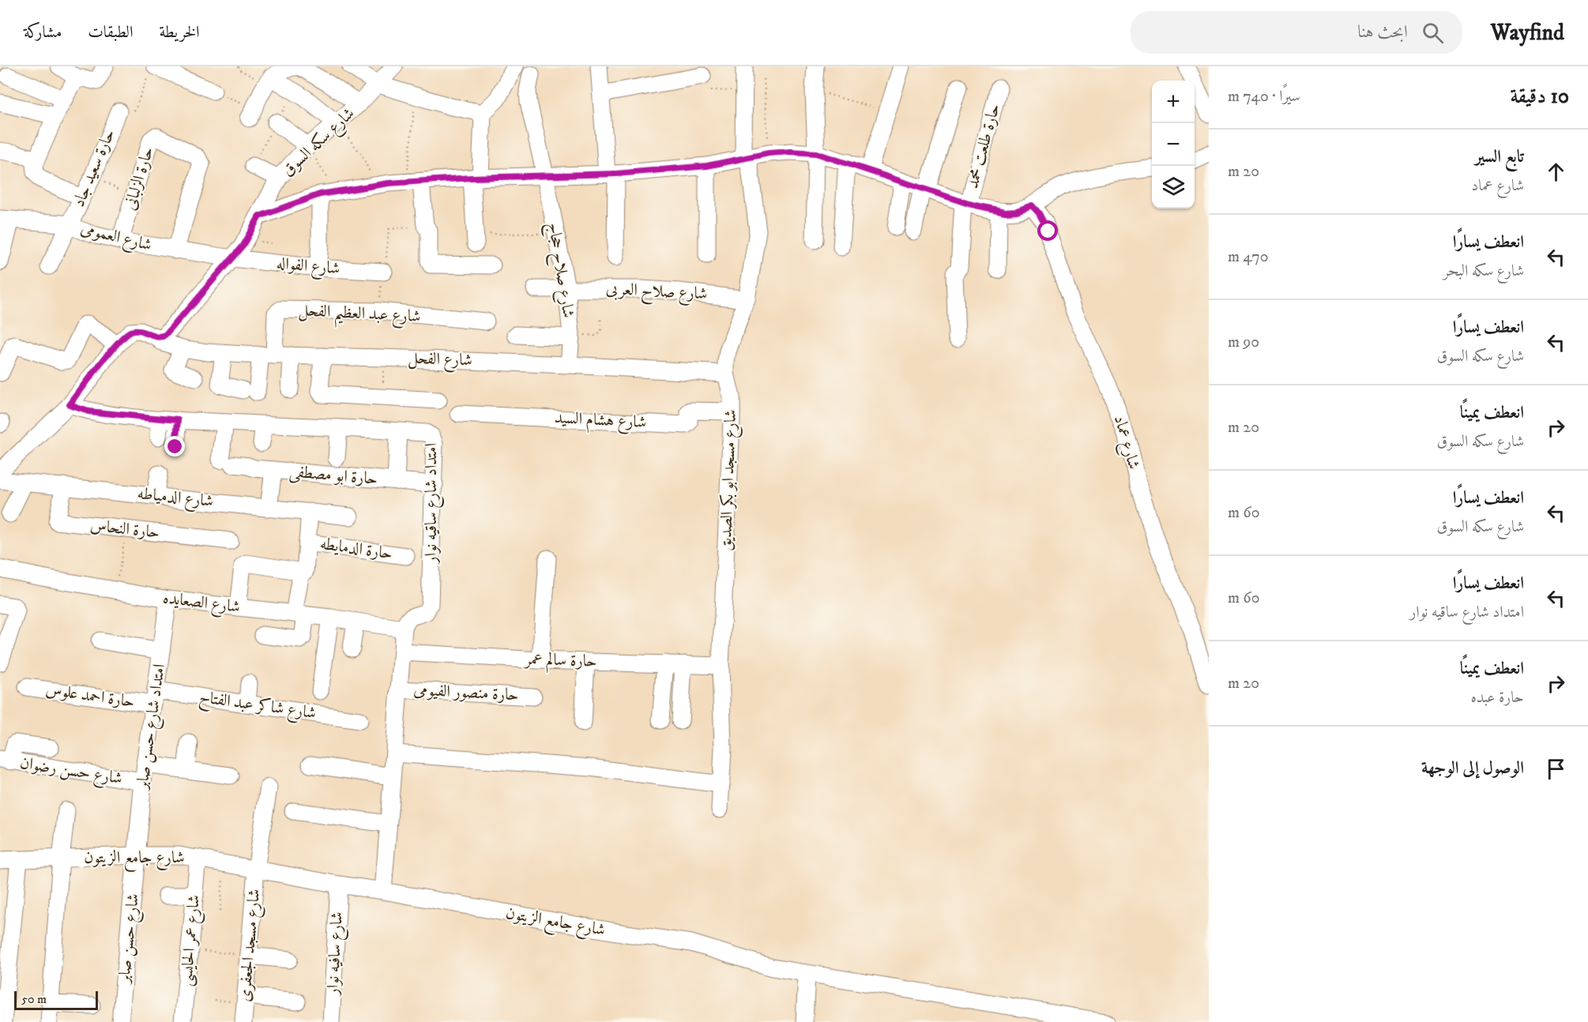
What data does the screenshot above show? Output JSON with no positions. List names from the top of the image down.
{
  "streets": {
    "street": [
      "شارع سكه السوق",
      "حارة طلعت محمد",
      "حارة سعيد جاد",
      "حارة الزلبانى",
      "شارع العمومى",
      "شارع الفواله",
      "شارع صلاح حجاج",
      "شارع صلاح العربى",
      "شارع عبد العظيم الفحل",
      "شارع الفحل",
      "شارع هشام السيد",
      "شارع عماد",
      "حارة ابو مصطفى",
      "شارع مسجد ابو بكر الصديق",
      "شارع الدمياطه",
      "امتداد شارع ساقيه نوار",
      "حارة النحاس",
      "حارة الدمايطه",
      "شارع الصعايده",
      "حارة سالم عمر",
      "حارة منصور الفيومى",
      "حارة احمد علوس",
      "شارع شاكر عبد الفتاح",
      "امتداد شارع حسن صابر",
      "شارع حسن رضوان",
      "شارع جامع الزيتون",
      "شارع حسن صابر",
      "شارع عمر الحايسى",
      "شارع مسجد الجعفرى",
      "شارع سافيه نوار"
    ]
  },
  "crossings": [
    ["شارع سكه السوق", "شارع العمومى"],
    ["شارع سكه السوق", "شارع الفواله"],
    ["شارع سكه السوق", "شارع الفحل"],
    ["حارة سعيد جاد", "شارع العمومى"],
    ["حارة الزلبانى", "شارع العمومى"],
    ["شارع العمومى", "شارع الفواله"],
    ["شارع صلاح حجاج", "شارع صلاح العربى"],
    ["شارع صلاح حجاج", "شارع الفحل"],
    ["شارع صلاح العربى", "شارع مسجد ابو بكر الصديق"],
    ["شارع عبد العظيم الفحل", "شارع الفحل"],
    ["شارع الفحل", "شارع مسجد ابو بكر الصديق"],
    ["شارع هشام السيد", "شارع مسجد ابو بكر الصديق"],
    ["حارة ابو مصطفى", "امتداد شارع ساقيه نوار"],
    ["شارع مسجد ابو بكر الصديق", "حارة سالم عمر"],
    ["شارع الدمياطه", "حارة النحاس"],
    ["امتداد شارع ساقيه نوار", "شارع الصعايده"],
    ["شارع الصعايده", "امتداد شارع حسن صابر"],
    ["حارة احمد علوس", "شارع شاكر عبد الفتاح"],
    ["حارة احمد علوس", "امتداد شارع حسن صابر"],
    ["شارع شاكر عبد الفتاح", "امتداد شارع حسن صابر"],
    ["امتداد شارع حسن صابر", "شارع حسن رضوان"],
    ["امتداد شارع حسن صابر", "شارع جامع الزيتون"],
    ["امتداد شارع حسن صابر", "شارع حسن صابر"],
    ["شارع جامع الزيتون", "شارع حسن صابر"],
    ["شارع جامع الزيتون", "شارع عمر الحايسى"],
    ["شارع جامع الزيتون", "شارع مسجد الجعفرى"],
    ["شارع جامع الزيتون", "شارع سافيه نوار"]
  ],
  "scale_bar": "50 m",
  "page": {
    "header": "Wayfind",
    "search": "ابحث هنا",
    "nav": ["الخريطة", "الطبقات", "مشاركة"],
    "heading": ["10 دقيقة", "سيرًا · 740 m"],
    "map_buttons": ["+", "−"],
    "list": [
      ["تابع السير", "شارع عماد", "20 m"],
      ["انعطف يسارًا", "شارع سكه البحر", "470 m"],
      ["انعطف يسارًا", "شارع سكه السوق", "90 m"],
      ["انعطف يمينًا", "شارع سكه السوق", "20 m"],
      ["انعطف يسارًا", "شارع سكه السوق", "60 m"],
      ["انعطف يسارًا", "امتداد شارع ساقيه نوار", "60 m"],
      ["انعطف يمينًا", "حارة عبده", "20 m"],
      "الوصول إلى الوجهة"
    ],
    "scale": "50 m"
  }
}
